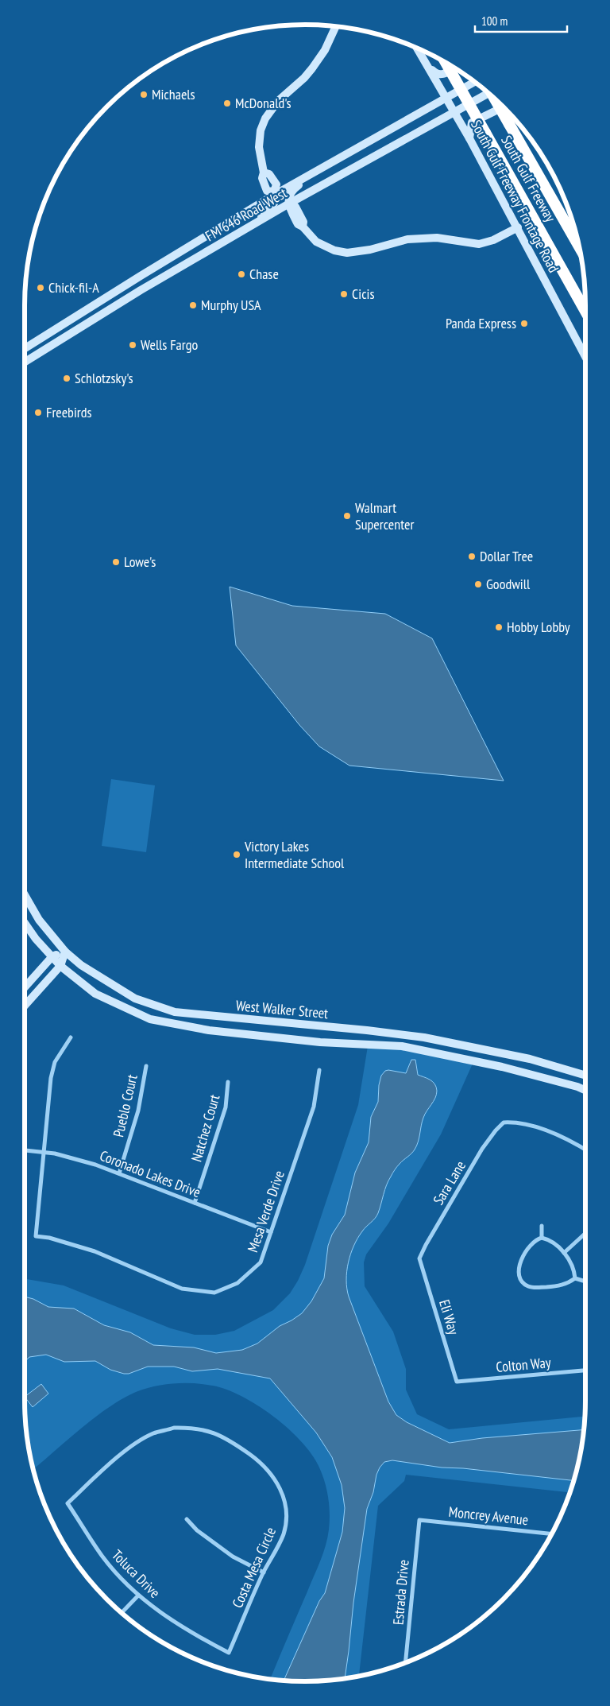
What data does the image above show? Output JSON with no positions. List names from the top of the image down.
{
  "streets": {
    "highway": ["South Gulf Freeway"],
    "main road": ["South Gulf Freeway Frontage Road", "FM 646 Road West", "West Walker Street"],
    "street": [
      "Pueblo Court",
      "Natchez Court",
      "Coronado Lakes Drive",
      "Sara Lane",
      "Mesa Verde Drive",
      "Eli Way",
      "Colton Way",
      "Moncrey Avenue",
      "Costa Mesa Circle",
      "Toluca Drive",
      "Estrada Drive"
    ]
  },
  "crossings": [
    ["South Gulf Freeway Frontage Road", "FM 646 Road West"],
    ["Pueblo Court", "Coronado Lakes Drive"],
    ["Natchez Court", "Coronado Lakes Drive"],
    ["Coronado Lakes Drive", "Mesa Verde Drive"],
    ["Sara Lane", "Eli Way"],
    ["Eli Way", "Colton Way"],
    ["Moncrey Avenue", "Estrada Drive"],
    ["Costa Mesa Circle", "Toluca Drive"]
  ],
  "places": [
    "Michaels",
    "McDonald's",
    "Chase",
    "Chick-fil-A",
    "Cicis",
    "Murphy USA",
    "Panda Express",
    "Wells Fargo",
    "Schlotzsky's",
    "Freebirds",
    "Walmart Supercenter",
    "Dollar Tree",
    "Lowe's",
    "Goodwill",
    "Hobby Lobby",
    "Victory Lakes Intermediate School"
  ],
  "scale_bar": "100 m"
}
